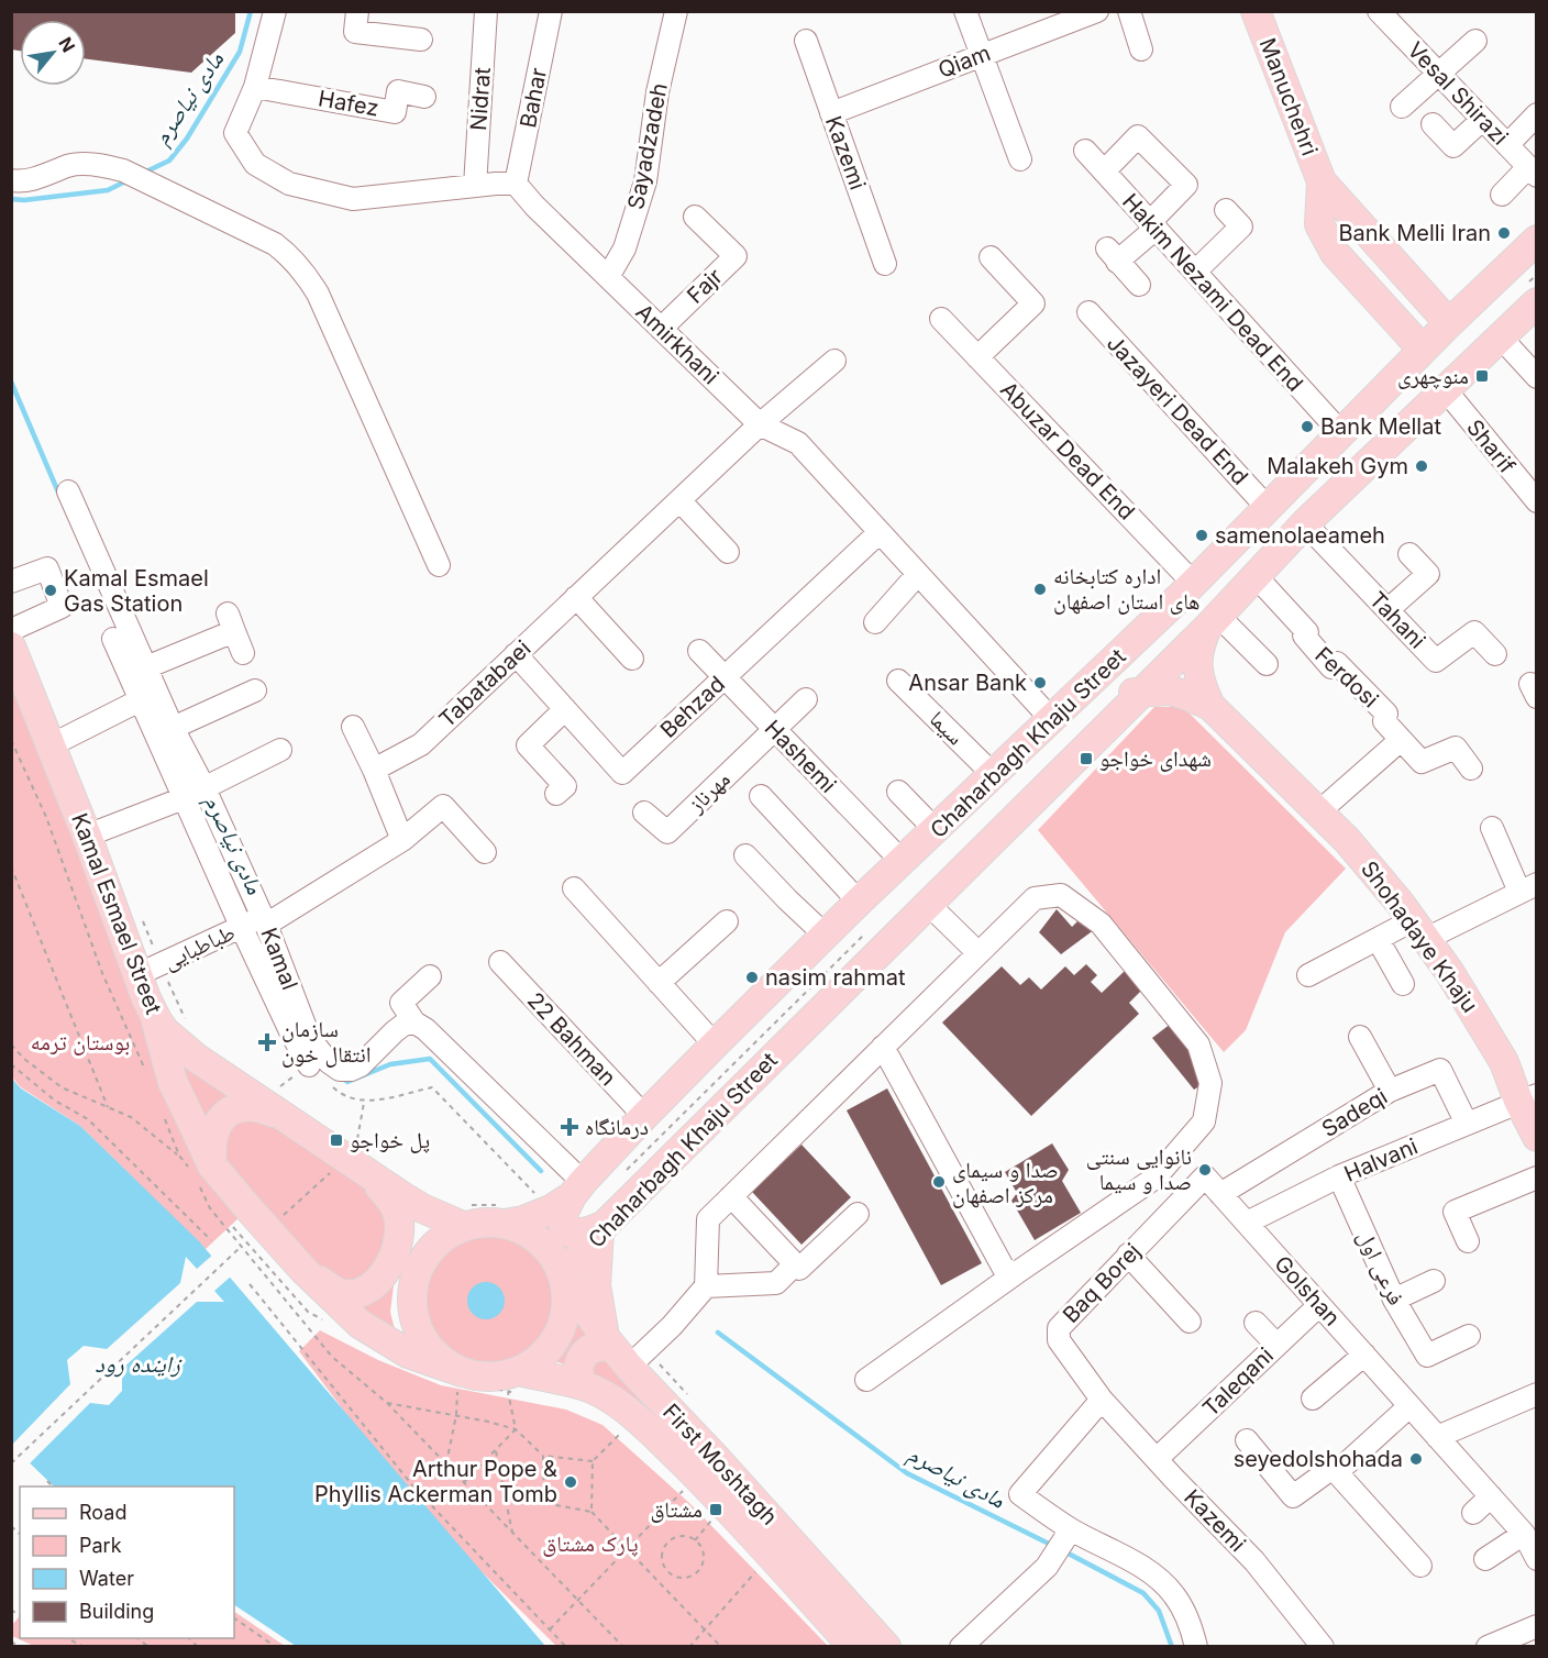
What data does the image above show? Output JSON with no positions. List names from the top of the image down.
{
  "streets": {
    "main road": [
      "Manuchehri",
      "Chaharbagh Khaju Street",
      "Kamal Esmael Street",
      "Shohadaye Khaju",
      "First Moshtagh"
    ],
    "street": [
      "Qiam",
      "Vesal Shirazi",
      "Bahar",
      "Nidrat",
      "Hafez",
      "Sayadzadeh",
      "Kazemi",
      "Fajr",
      "Hakim Nezami Dead End",
      "Amirkhani",
      "Jazayeri Dead End",
      "Sharif",
      "Abuzar Dead End",
      "Tahani",
      "Ferdosi",
      "Tabatabaei",
      "Behzad",
      "سیما",
      "Hashemi",
      "مهرناز",
      "طباطبایی",
      "Kamal",
      "22 Bahman",
      "Sadeqi",
      "Halvani",
      "فرعی اول",
      "Baq Borej",
      "Golshan",
      "Taleqani"
    ]
  },
  "crossings": [
    ["Qiam", "Kazemi"],
    ["Bahar", "Amirkhani"],
    ["Sayadzadeh", "Amirkhani"],
    ["Kazemi", "Baq Borej"],
    ["Kazemi", "Taleqani"],
    ["Fajr", "Amirkhani"],
    ["Hakim Nezami Dead End", "Chaharbagh Khaju Street"],
    ["Amirkhani", "Tabatabaei"],
    ["Amirkhani", "Behzad"],
    ["Amirkhani", "Chaharbagh Khaju Street"],
    ["Jazayeri Dead End", "Chaharbagh Khaju Street"],
    ["Sharif", "Chaharbagh Khaju Street"],
    ["Abuzar Dead End", "Chaharbagh Khaju Street"],
    ["Tahani", "Chaharbagh Khaju Street"],
    ["Ferdosi", "Chaharbagh Khaju Street"],
    ["Tabatabaei", "Behzad"],
    ["Behzad", "Hashemi"],
    ["سیما", "Chaharbagh Khaju Street"],
    ["Chaharbagh Khaju Street", "Hashemi"],
    ["Chaharbagh Khaju Street", "Kamal Esmael Street"],
    ["Chaharbagh Khaju Street", "22 Bahman"],
    ["Chaharbagh Khaju Street", "First Moshtagh"],
    ["Hashemi", "مهرناز"],
    ["Kamal Esmael Street", "طباطبایی"],
    ["Kamal Esmael Street", "First Moshtagh"],
    ["Shohadaye Khaju", "Halvani"],
    ["طباطبایی", "Kamal"],
    ["Sadeqi", "Halvani"],
    ["Sadeqi", "Golshan"],
    ["Halvani", "فرعی اول"],
    ["Halvani", "Golshan"],
    ["Baq Borej", "Golshan"],
    ["Golshan", "Taleqani"]
  ],
  "water": ["مادی نیاصرم", "زاینده رود"],
  "parks": ["بوستان ترمه", "پارک مشتاق"],
  "places": {
    "other": [
      "Bank Melli Iran",
      "Bank Mellat",
      "Malakeh Gym",
      "samenolaeameh",
      "اداره کتابخانه های استان اصفهان",
      "Kamal Esmael Gas Station",
      "Ansar Bank",
      "nasim rahmat",
      "نانوایی سنتی صدا و سیما",
      "صدا و سیمای مرکز اصفهان",
      "seyedolshohada",
      "Arthur Pope & Phyllis Ackerman Tomb"
    ],
    "transit": [
      "منوچهری",
      "شهدای خواجو",
      "پل خواجو",
      "مشتاق"
    ],
    "health": ["سازمان انتقال خون", "درمانگاه"]
  },
  "legend": [
    "Road",
    "Park",
    "Water",
    "Building"
  ],
  "north": "top right"
}
